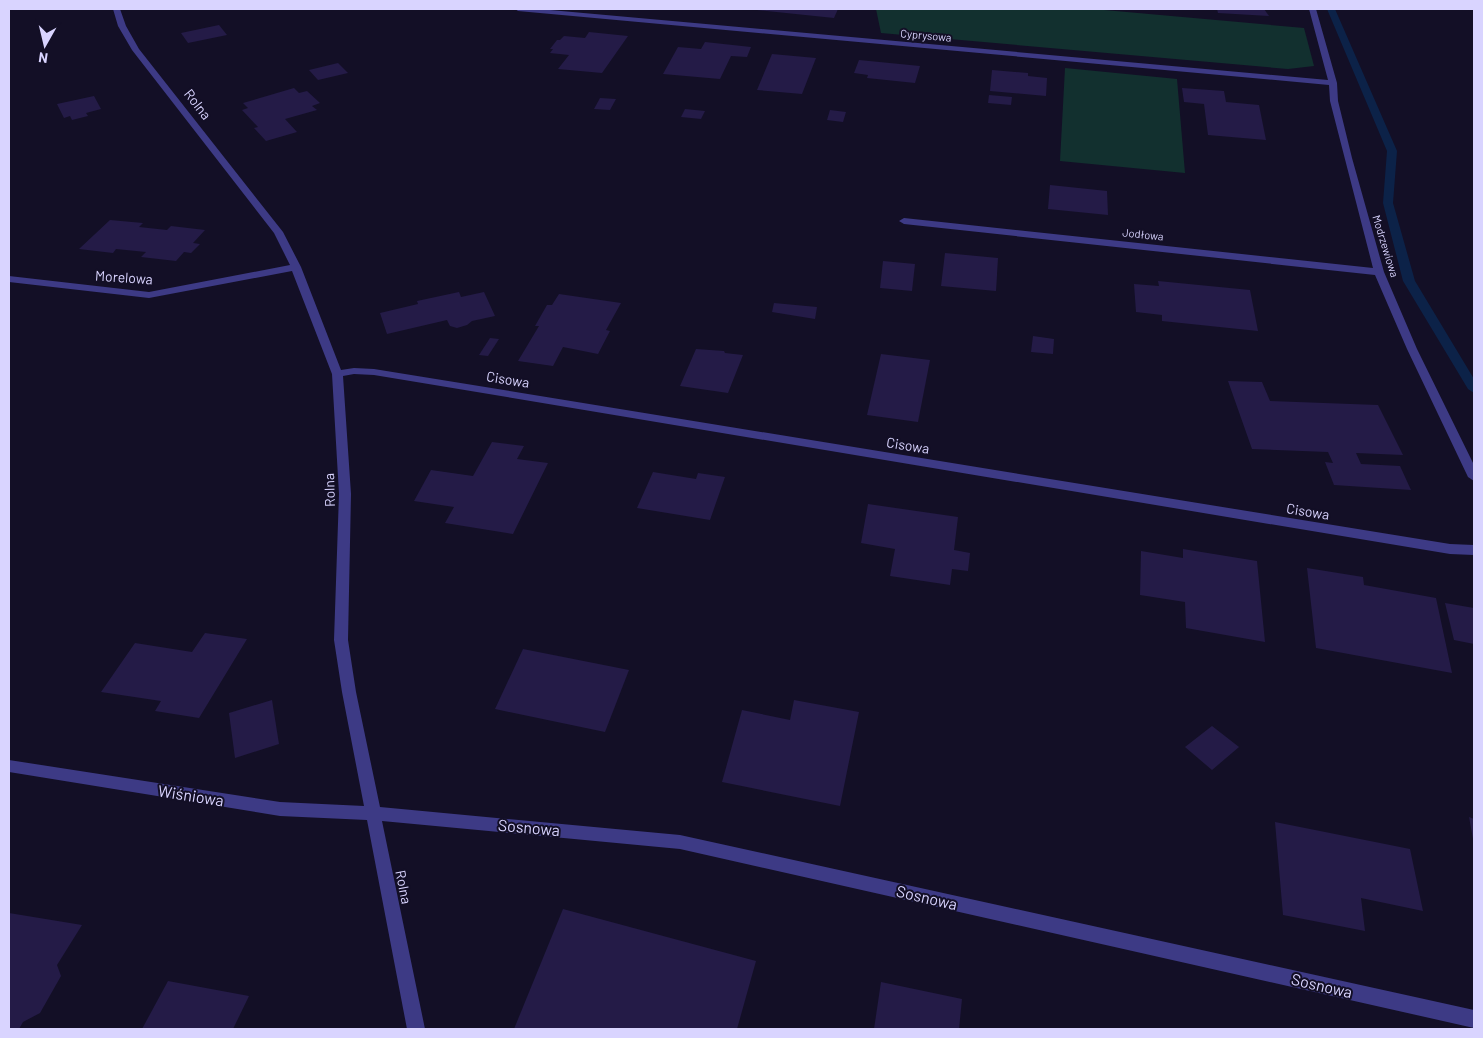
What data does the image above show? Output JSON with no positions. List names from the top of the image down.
{
  "streets": {
    "street": [
      "Cyprysowa",
      "Rolna",
      "Jodłowa",
      "Modrzewiowa",
      "Morelowa",
      "Cisowa",
      "Wiśniowa",
      "Sosnowa"
    ]
  },
  "crossings": [
    ["Cyprysowa", "Modrzewiowa"],
    ["Rolna", "Morelowa"],
    ["Rolna", "Cisowa"],
    ["Rolna", "Wiśniowa"],
    ["Rolna", "Sosnowa"],
    ["Jodłowa", "Modrzewiowa"],
    ["Wiśniowa", "Sosnowa"]
  ],
  "north": "bottom"
}
